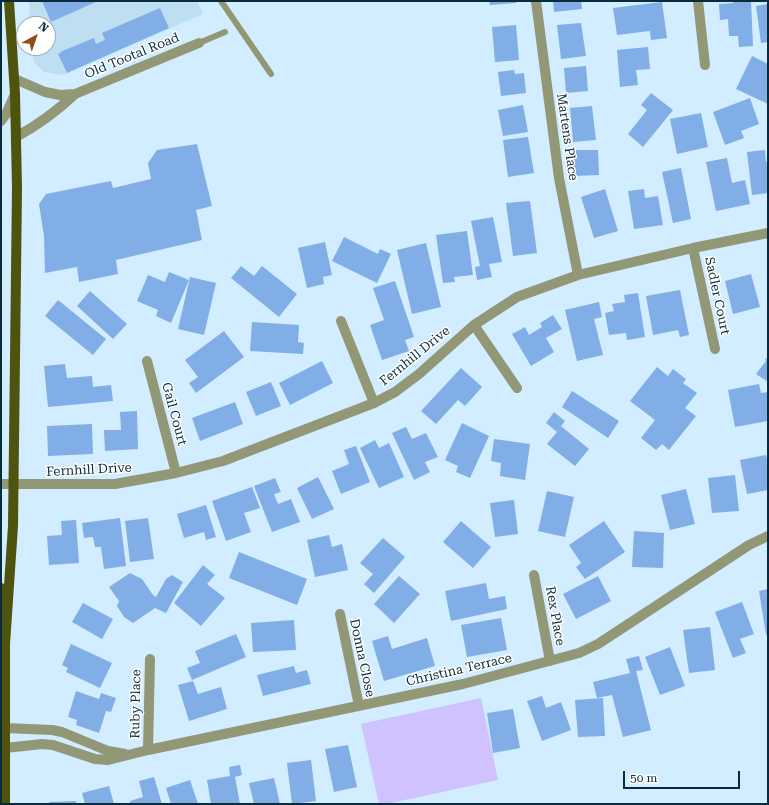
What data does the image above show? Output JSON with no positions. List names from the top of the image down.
{
  "streets": {
    "street": [
      "Old Tootal Road",
      "Martens Place",
      "Sadler Court",
      "Fernhill Drive",
      "Gail Court",
      "Rex Place",
      "Donna Close",
      "Christina Terrace",
      "Ruby Place"
    ]
  },
  "crossings": [
    ["Martens Place", "Fernhill Drive"],
    ["Sadler Court", "Fernhill Drive"],
    ["Fernhill Drive", "Gail Court"],
    ["Rex Place", "Christina Terrace"],
    ["Donna Close", "Christina Terrace"],
    ["Christina Terrace", "Ruby Place"]
  ],
  "scale_bar": "50 m",
  "north": "top right"
}
